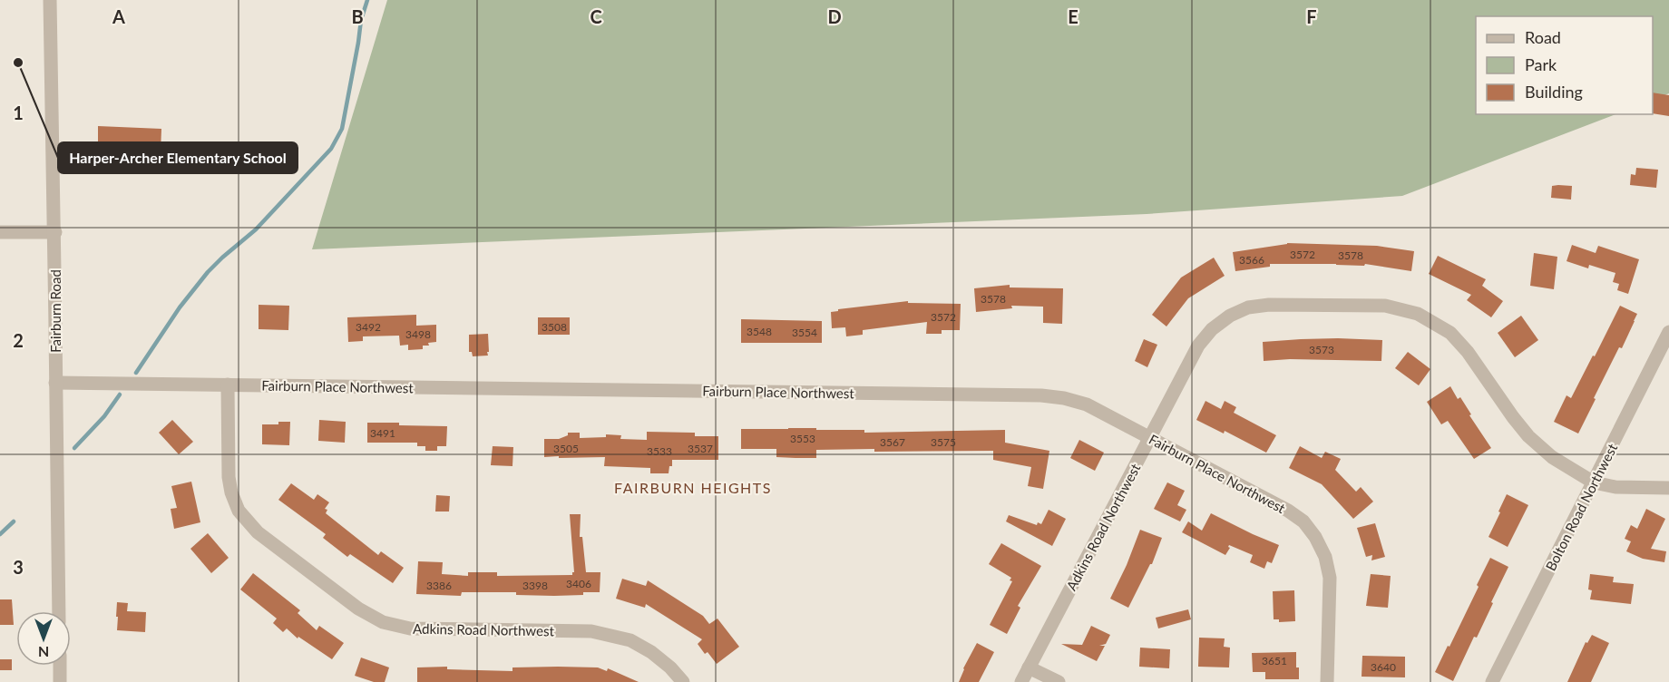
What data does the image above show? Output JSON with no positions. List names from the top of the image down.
{
  "streets": {
    "street": [
      "Fairburn Road",
      "Fairburn Place Northwest",
      "Bolton Road Northwest",
      "Adkins Road Northwest"
    ]
  },
  "crossings": [
    ["Fairburn Road", "Fairburn Place Northwest"],
    ["Fairburn Place Northwest", "Adkins Road Northwest"],
    ["Bolton Road Northwest", "Adkins Road Northwest"]
  ],
  "districts": ["FAIRBURN HEIGHTS"],
  "places": ["Harper-Archer Elementary School"],
  "house_numbers": [
    "3572",
    "3578",
    "3566",
    "3578",
    "3572",
    "3492",
    "3508",
    "3548",
    "3554",
    "3498",
    "3573",
    "3491",
    "3553",
    "3567",
    "3575",
    "3505",
    "3537",
    "3533",
    "3406",
    "3386",
    "3398",
    "3651",
    "3640"
  ],
  "legend": ["Road", "Park", "Building"],
  "north": "bottom",
  "grid": {
    "columns": [
      "A",
      "B",
      "C",
      "D",
      "E",
      "F"
    ],
    "rows": ["1", "2", "3"]
  }
}
